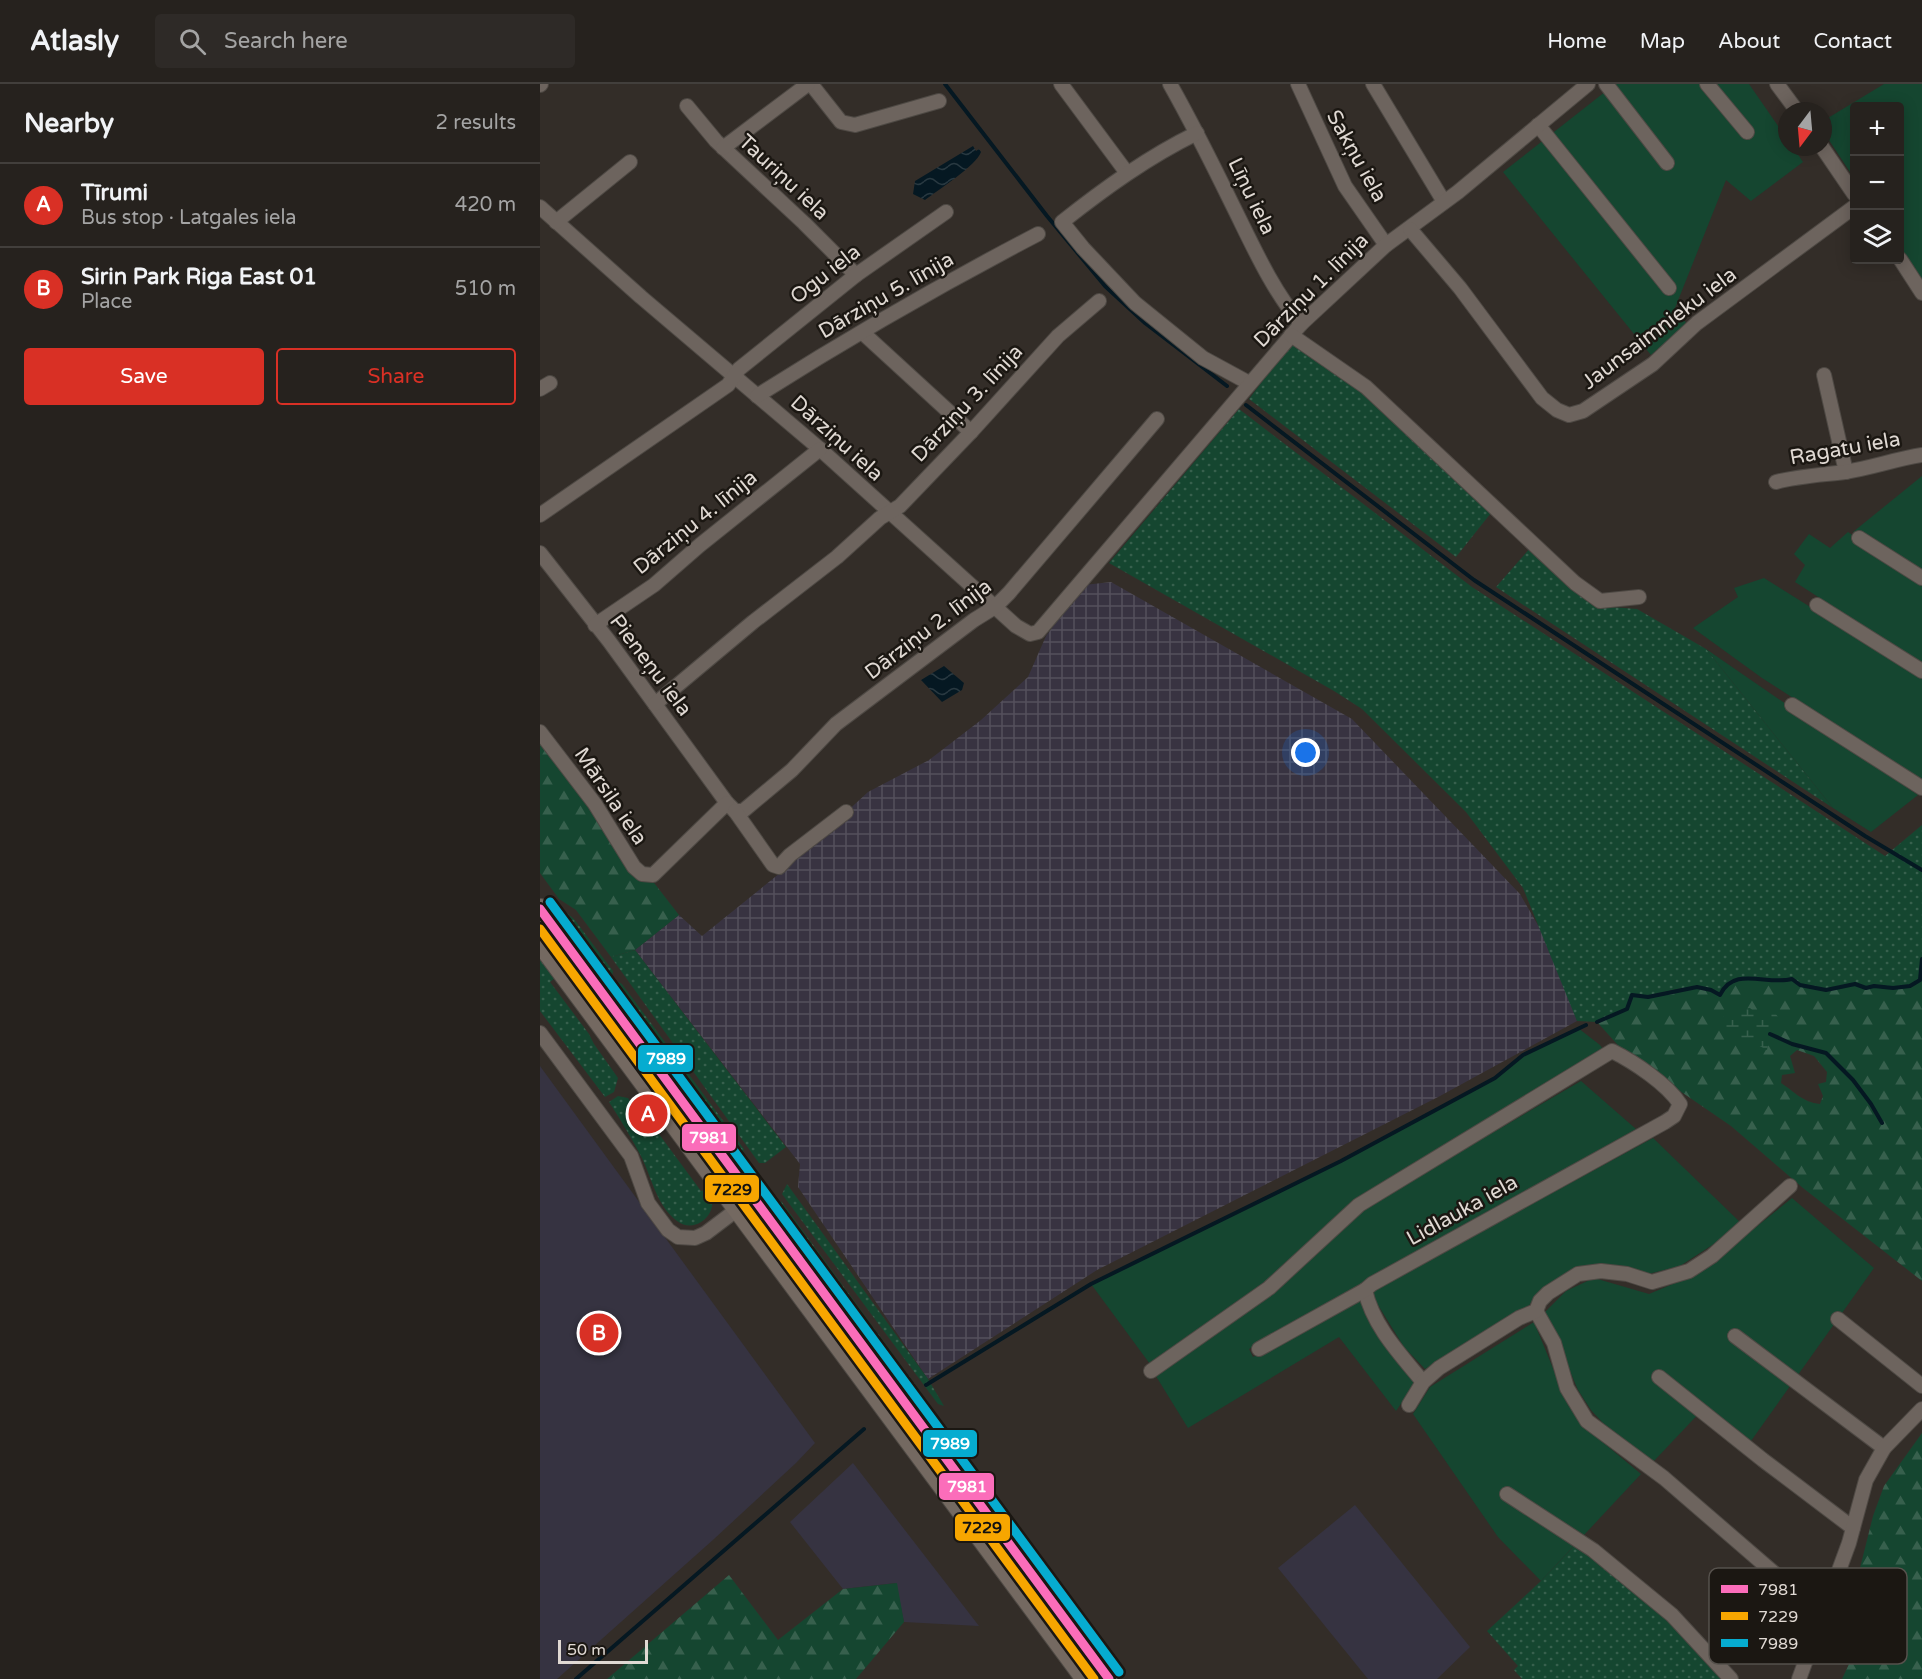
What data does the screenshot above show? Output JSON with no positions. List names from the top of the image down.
{
  "streets": {
    "street": [
      "Sakņu iela",
      "Tauriņu iela",
      "Līņu iela",
      "Ogu iela",
      "Dārziņu 1. līnija",
      "Dārziņu 5. līnija",
      "Jaunsaimnieku iela",
      "Dārziņu 3. līnija",
      "Dārziņu iela",
      "Ragatu iela",
      "Dārziņu 4. līnija",
      "Dārziņu 2. līnija",
      "Pieneņu iela",
      "Mārsila iela",
      "Lidlauka iela"
    ]
  },
  "crossings": [
    ["Sakņu iela", "Dārziņu 1. līnija"],
    ["Tauriņu iela", "Ogu iela"],
    ["Līņu iela", "Dārziņu 1. līnija"],
    ["Ogu iela", "Dārziņu iela"],
    ["Dārziņu 1. līnija", "Jaunsaimnieku iela"],
    ["Dārziņu 1. līnija", "Dārziņu iela"],
    ["Dārziņu 5. līnija", "Dārziņu iela"],
    ["Dārziņu 3. līnija", "Dārziņu iela"],
    ["Dārziņu 3. līnija", "Pieneņu iela"],
    ["Dārziņu iela", "Dārziņu 4. līnija"],
    ["Dārziņu iela", "Dārziņu 2. līnija"],
    ["Dārziņu 4. līnija", "Pieneņu iela"],
    ["Dārziņu 2. līnija", "Pieneņu iela"],
    ["Dārziņu 2. līnija", "Mārsila iela"]
  ],
  "lines": ["transit line 7989", "transit line 7981", "transit line 7229"],
  "legend": ["7981", "7229", "7989"],
  "scale_bar": "50 m",
  "north": "bottom",
  "page": {
    "header": "Atlasly",
    "search": "Search here",
    "nav": [
      "Home",
      "Map",
      "About",
      "Contact"
    ],
    "heading": ["Nearby", "2 results"],
    "map_buttons": ["+", "−"],
    "list": [
      {
        "mark": "A",
        "name": "Tīrumi",
        "note": "Bus stop · Latgales iela",
        "value": "420 m"
      },
      {
        "mark": "B",
        "name": "Sirin Park Riga East 01",
        "note": "Place",
        "value": "510 m"
      }
    ],
    "buttons": ["Save", "Share"],
    "pins": ["A", "B"],
    "scale": "50 m"
  }
}
